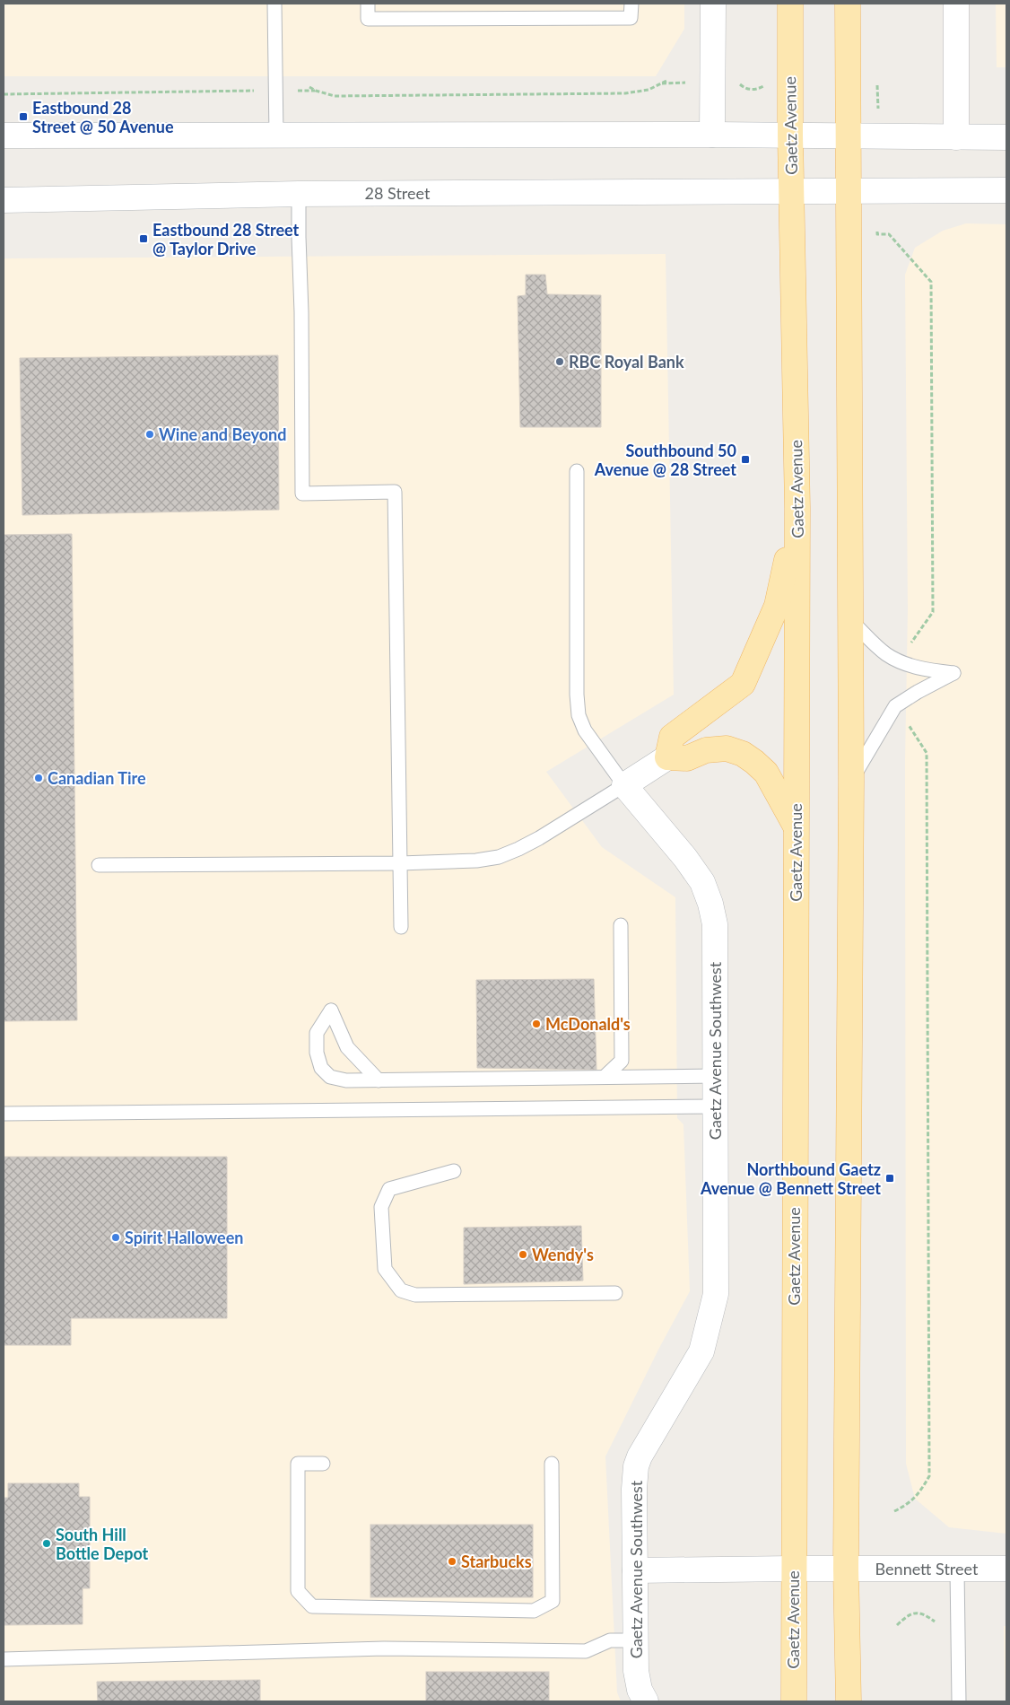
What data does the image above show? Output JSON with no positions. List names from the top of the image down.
{
  "streets": {
    "main road": ["Gaetz Avenue"],
    "street": ["28 Street", "Gaetz Avenue Southwest", "Bennett Street"]
  },
  "crossings": [
    ["Gaetz Avenue", "28 Street"],
    ["Gaetz Avenue", "Bennett Street"]
  ],
  "places": {
    "transit": [
      "Eastbound 28 Street @ 50 Avenue",
      "Eastbound 28 Street @ Taylor Drive",
      "Southbound 50 Avenue @ 28 Street",
      "Northbound Gaetz Avenue @ Bennett Street"
    ],
    "other": [
      "RBC Royal Bank",
      "Wine and Beyond",
      "Canadian Tire",
      "McDonald's",
      "Spirit Halloween",
      "Wendy's",
      "South Hill Bottle Depot",
      "Starbucks"
    ]
  }
}
